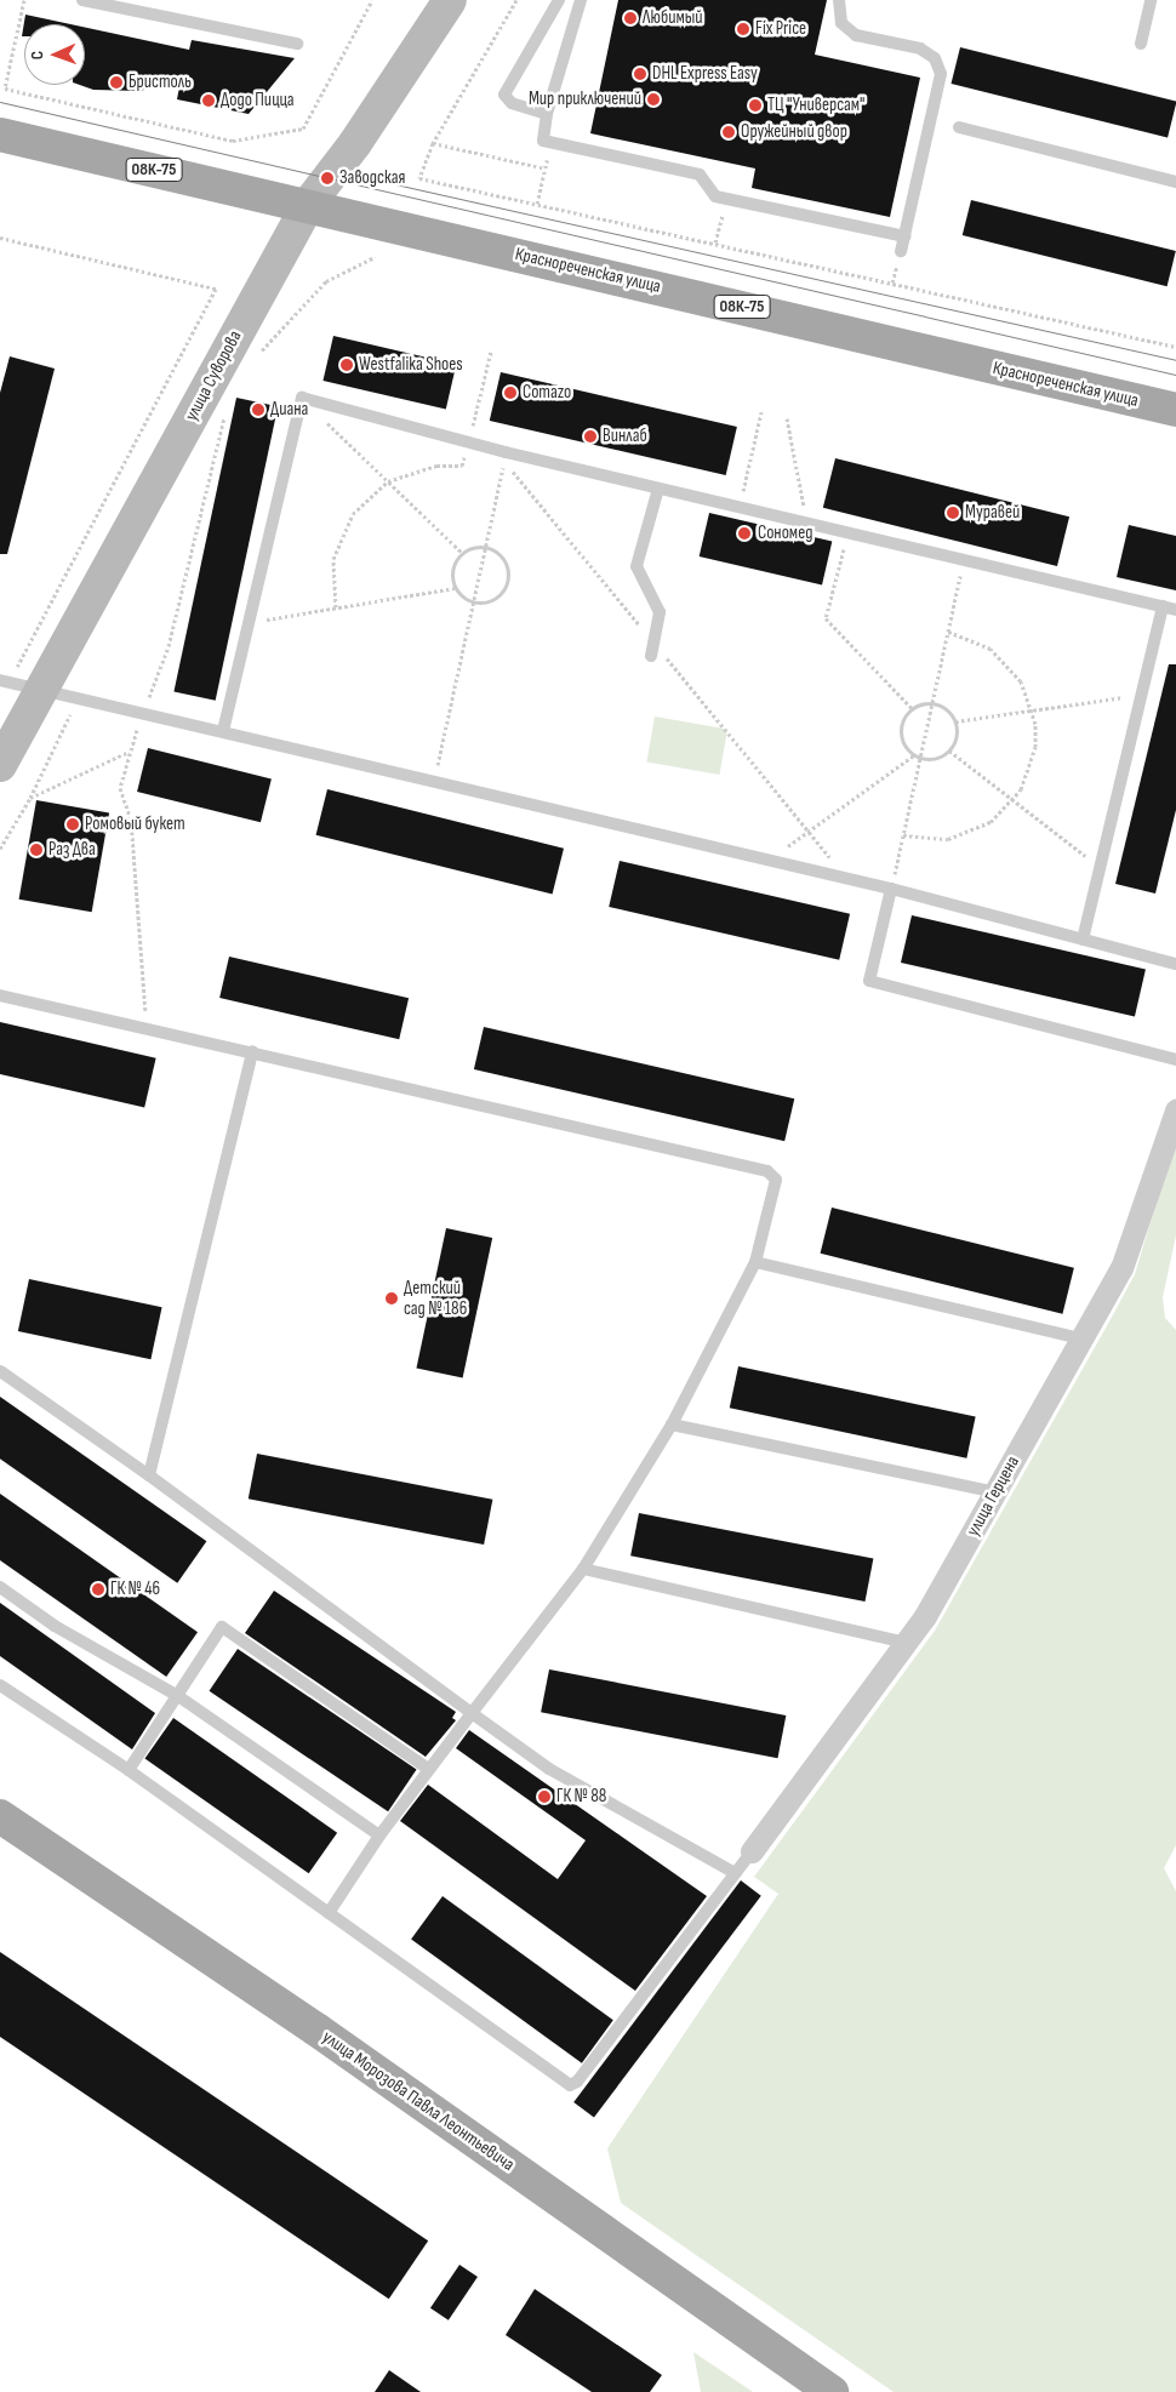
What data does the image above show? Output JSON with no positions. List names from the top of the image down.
{
  "streets": {
    "main road": [
      "08К-75",
      "Краснореченская улица",
      "улица Суворова",
      "улица Морозова Павла Леонтьевича"
    ],
    "street": ["улица Герцена"]
  },
  "crossings": [
    ["Краснореченская улица", "улица Суворова"]
  ],
  "places": [
    "Любимый",
    "Fix Price",
    "DHL Express Easy",
    "Бристоль",
    "Мир приключений",
    "Додо Пицца",
    "ТЦ \"Универсам\"",
    "Оружейный двор",
    "Заводская",
    "Westfalika Shoes",
    "Comazo",
    "Диана",
    "Винлаб",
    "Муравей",
    "Сономед",
    "Ромовый букет",
    "Раз Два",
    "Детский сад № 186",
    "ГК № 46",
    "ГК № 88"
  ],
  "north": "left"
}
